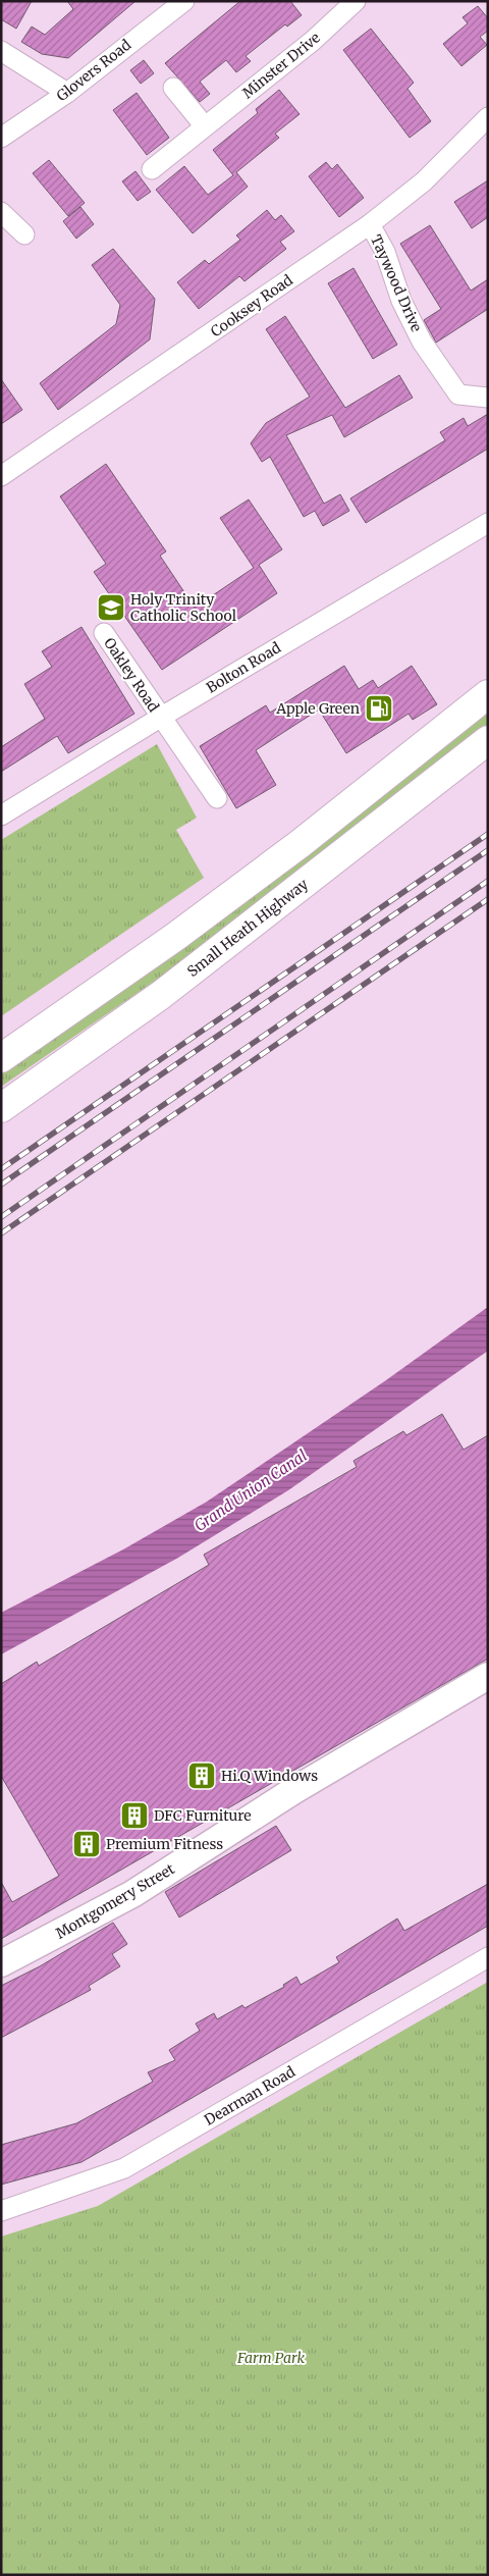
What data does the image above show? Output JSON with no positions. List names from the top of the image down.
{
  "streets": {
    "highway": ["Small Heath Highway"],
    "street": [
      "Minster Drive",
      "Glovers Road",
      "Taywood Drive",
      "Cooksey Road",
      "Bolton Road",
      "Oakley Road",
      "Montgomery Street",
      "Dearman Road"
    ]
  },
  "crossings": [
    ["Taywood Drive", "Cooksey Road"],
    ["Bolton Road", "Oakley Road"]
  ],
  "water": ["Grand Union Canal"],
  "parks": ["Farm Park"],
  "places": {
    "school or university": ["Holy Trinity Catholic School"],
    "fuel station": ["Apple Green"],
    "building": ["Hi.Q Windows", "DFC Furniture", "Premium Fitness"]
  }
}
